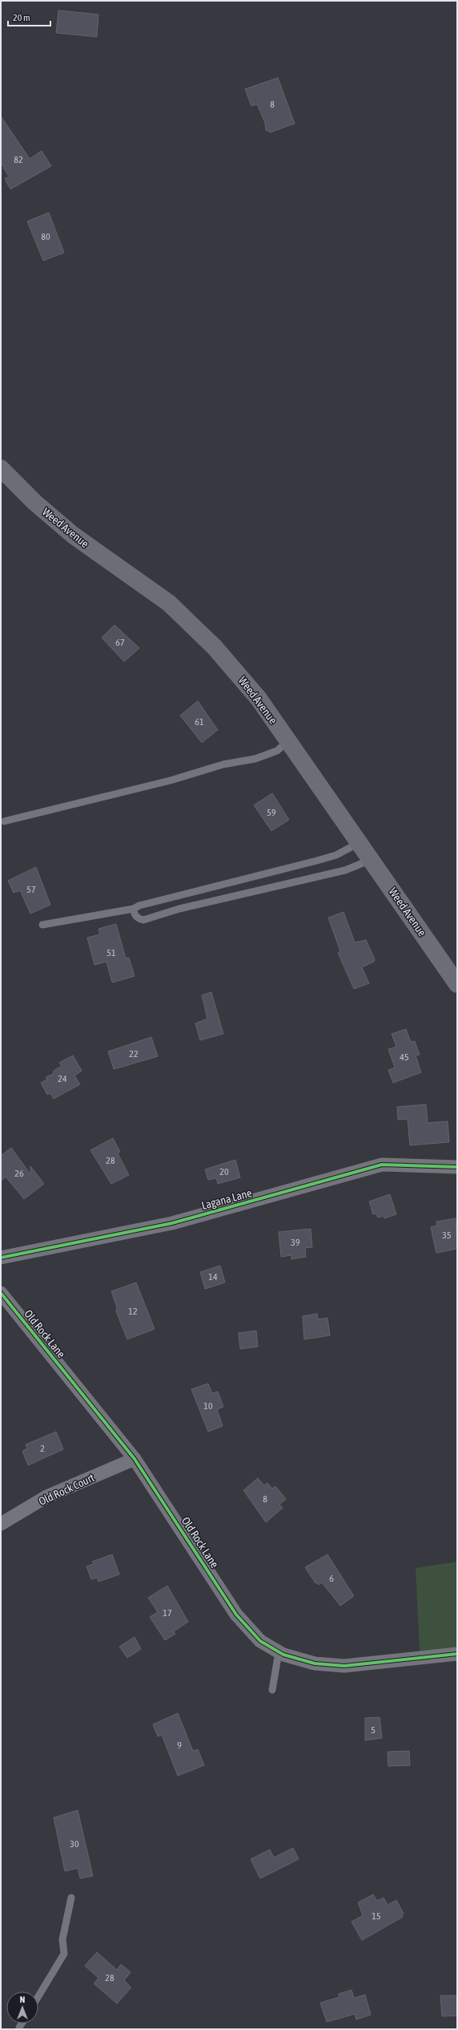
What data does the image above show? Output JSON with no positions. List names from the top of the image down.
{
  "streets": {
    "main road": ["Weed Avenue"],
    "street": ["Lagana Lane", "Old Rock Lane", "Old Rock Court"]
  },
  "crossings": [
    ["Old Rock Lane", "Old Rock Court"]
  ],
  "house_numbers": [
    "8",
    "82",
    "80",
    "67",
    "61",
    "59",
    "57",
    "51",
    "22",
    "45",
    "24",
    "28",
    "20",
    "26",
    "35",
    "39",
    "14",
    "12",
    "10",
    "2",
    "8",
    "6",
    "17",
    "5",
    "9",
    "30",
    "15",
    "28"
  ],
  "scale_bar": "20 m",
  "north": "top"
}
